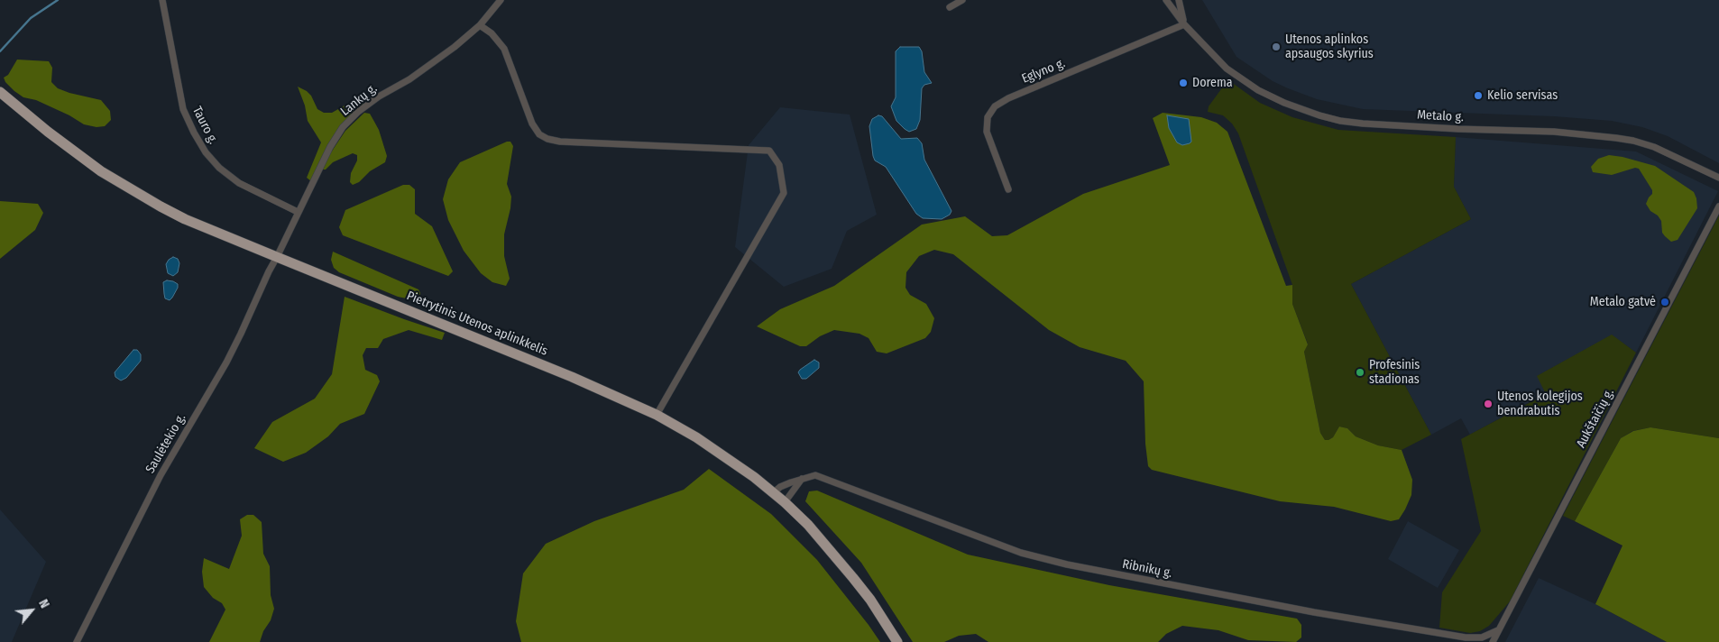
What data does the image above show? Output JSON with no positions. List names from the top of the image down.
{
  "streets": {
    "highway": ["Pietrytinis Utenos aplinkkelis"],
    "street": [
      "Eglyno g.",
      "Lankų g.",
      "Metalo g.",
      "Tauro g.",
      "Aukštaičių g.",
      "Saulėtekio g.",
      "Ribnikų g."
    ]
  },
  "crossings": [
    ["Eglyno g.", "Metalo g."],
    ["Lankų g.", "Tauro g."],
    ["Lankų g.", "Pietrytinis Utenos aplinkkelis"],
    ["Lankų g.", "Saulėtekio g."],
    ["Pietrytinis Utenos aplinkkelis", "Saulėtekio g."],
    ["Aukštaičių g.", "Ribnikų g."]
  ],
  "places": [
    "Utenos aplinkos apsaugos skyrius",
    "Dorema",
    "Kelio servisas",
    "Metalo gatvė",
    "Profesinis stadionas",
    "Utenos kolegijos bendrabutis"
  ],
  "north": "top right"
}
